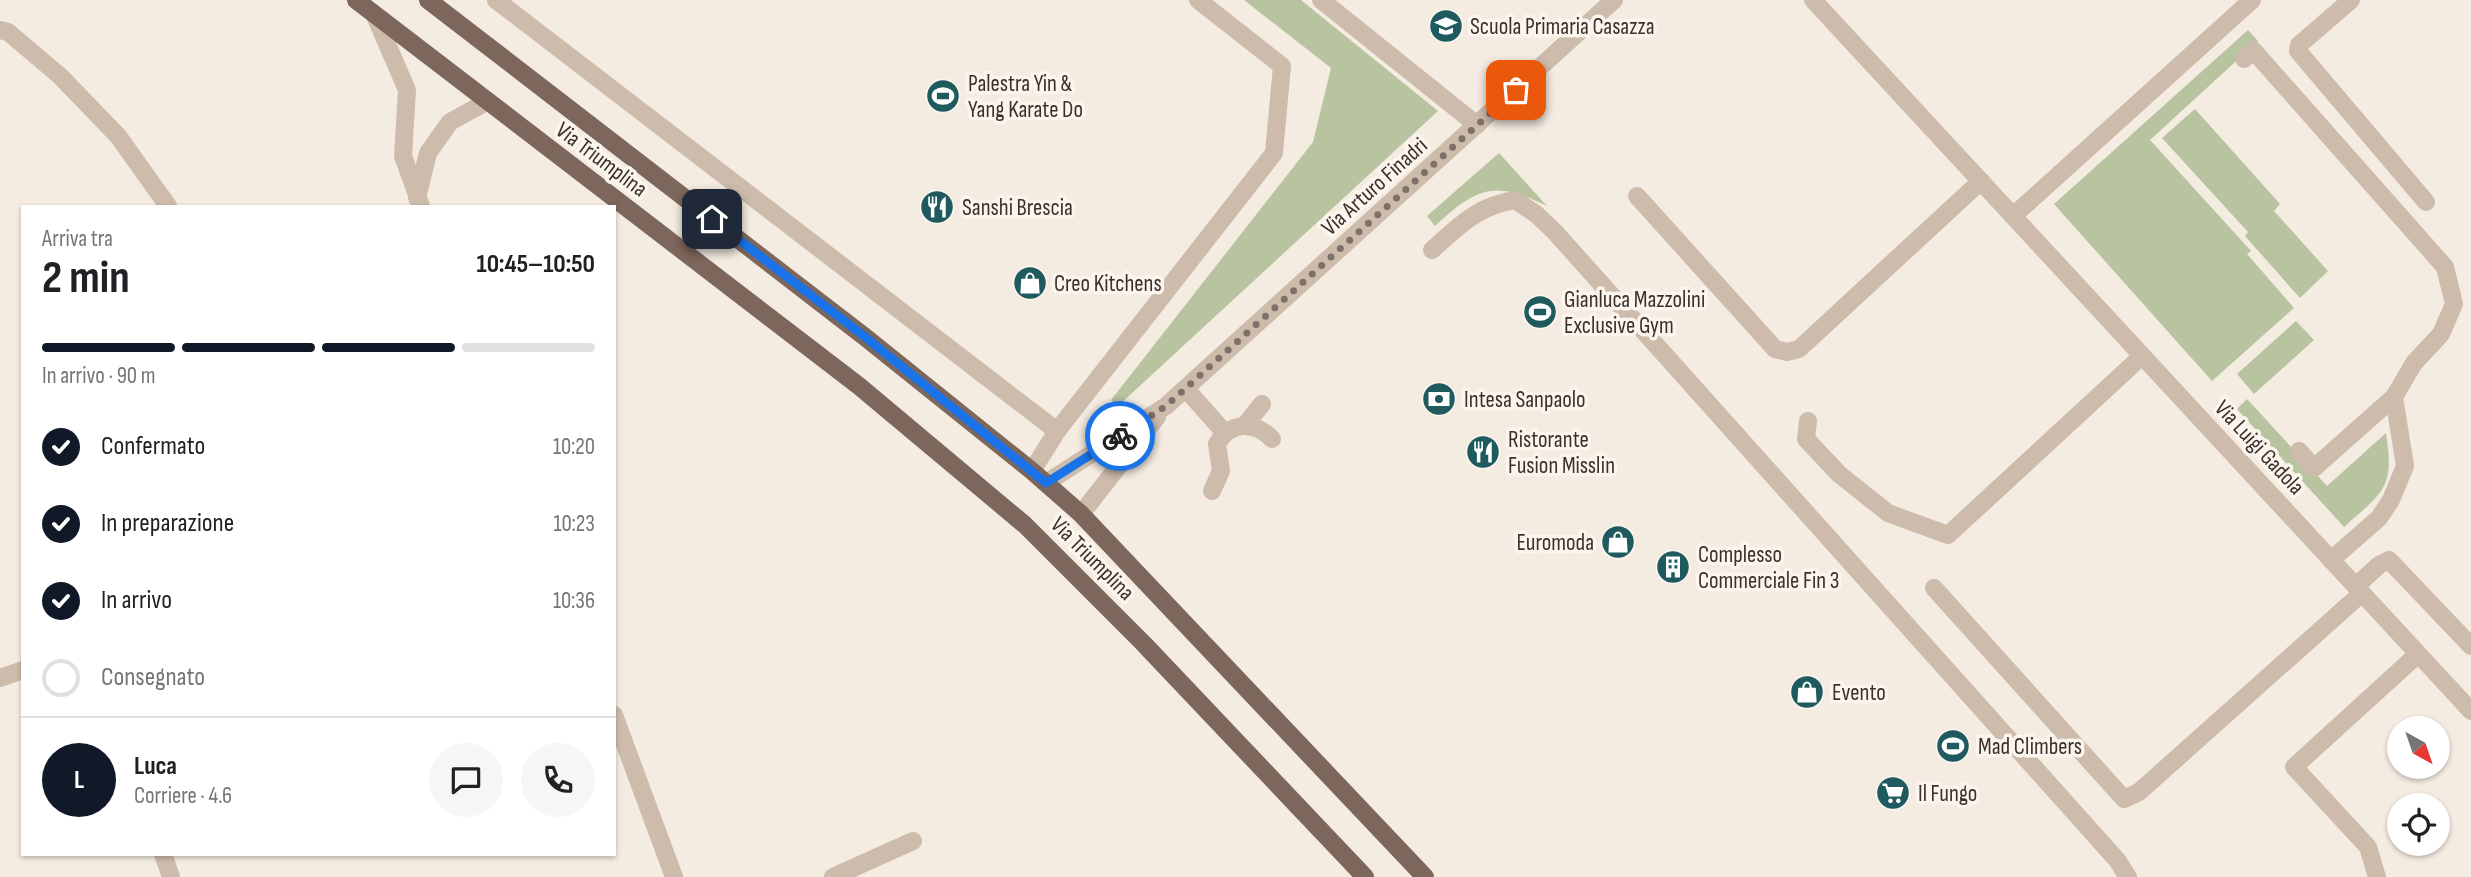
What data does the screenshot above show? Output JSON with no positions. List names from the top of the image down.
{
  "streets": {
    "main road": ["Via Triumplina"],
    "street": ["Via Arturo Finadri", "Via Luigi Gadola"]
  },
  "places": {
    "school or university": ["Scuola Primaria Casazza"],
    "sports": ["Palestra Yin & Yang Karate Do", "Gianluca Mazzolini Exclusive Gym", "Mad Climbers"],
    "restaurant": ["Sanshi Brescia", "Ristorante Fusion Misslin"],
    "shop": ["Creo Kitchens", "Euromoda", "Evento"],
    "bank": ["Intesa Sanpaolo"],
    "building": ["Complesso Commerciale Fin 3"],
    "supermarket": ["Il Fungo"]
  },
  "north": "bottom right",
  "page": {
    "heading": ["2 min", "Arriva tra", "10:45–10:50"],
    "panel": ["Luca", "Corriere · 4.6"],
    "bar": "In arrivo · 90 m",
    "list": [
      ["Confermato", "10:20"],
      ["In preparazione", "10:23"],
      ["In arrivo", "10:36"],
      "Consegnato"
    ],
    "round": "L"
  }
}
